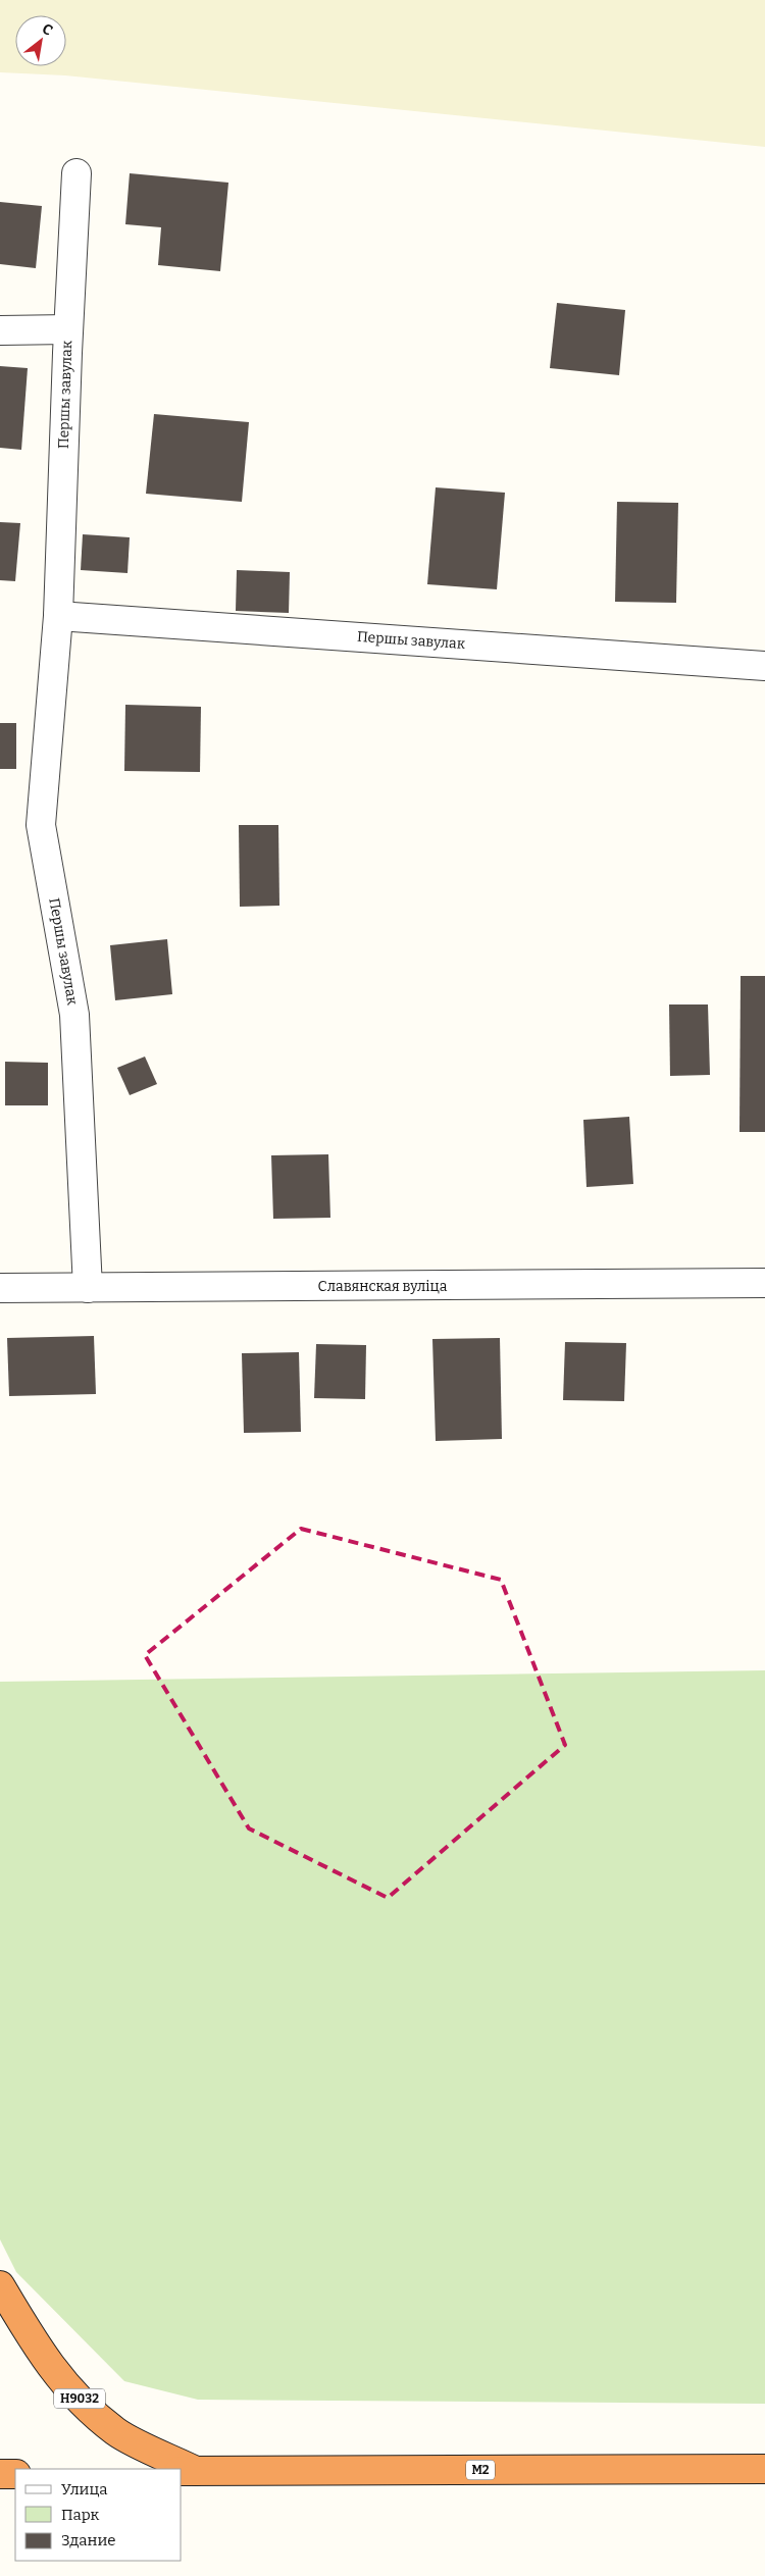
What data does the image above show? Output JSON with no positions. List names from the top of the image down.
{
  "streets": {
    "highway": ["Н9032", "М2"],
    "street": ["Першы завулак", "Славянская вуліца"]
  },
  "crossings": [
    ["Першы завулак", "Славянская вуліца"],
    ["Н9032", "М2"]
  ],
  "legend": ["Улица", "Парк", "Здание"],
  "north": "top right"
}
